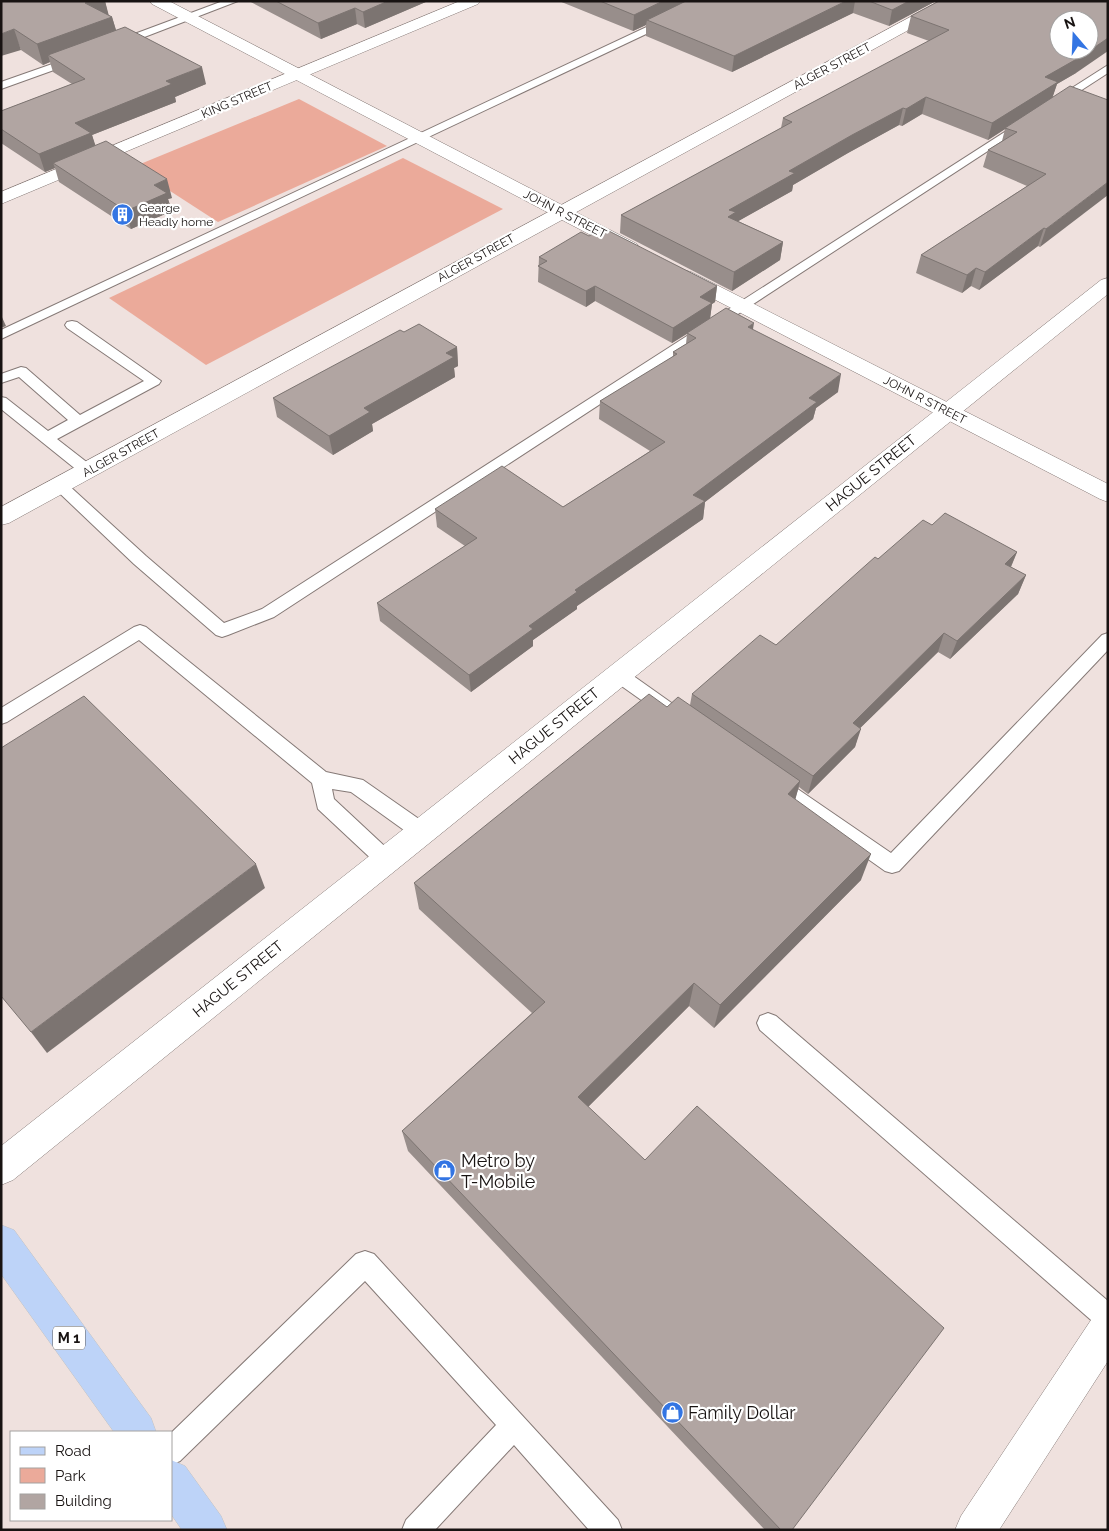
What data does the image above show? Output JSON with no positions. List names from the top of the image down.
{
  "streets": {
    "main road": ["M 1"],
    "street": [
      "ALGER STREET",
      "KING STREET",
      "JOHN R STREET",
      "HAGUE STREET"
    ]
  },
  "crossings": [
    ["ALGER STREET", "JOHN R STREET"],
    ["KING STREET", "JOHN R STREET"],
    ["JOHN R STREET", "HAGUE STREET"]
  ],
  "places": {
    "building": ["Gearge Headly home"],
    "shop": ["Metro by T-Mobile", "Family Dollar"]
  },
  "legend": ["Road", "Park", "Building"],
  "north": "top"
}
